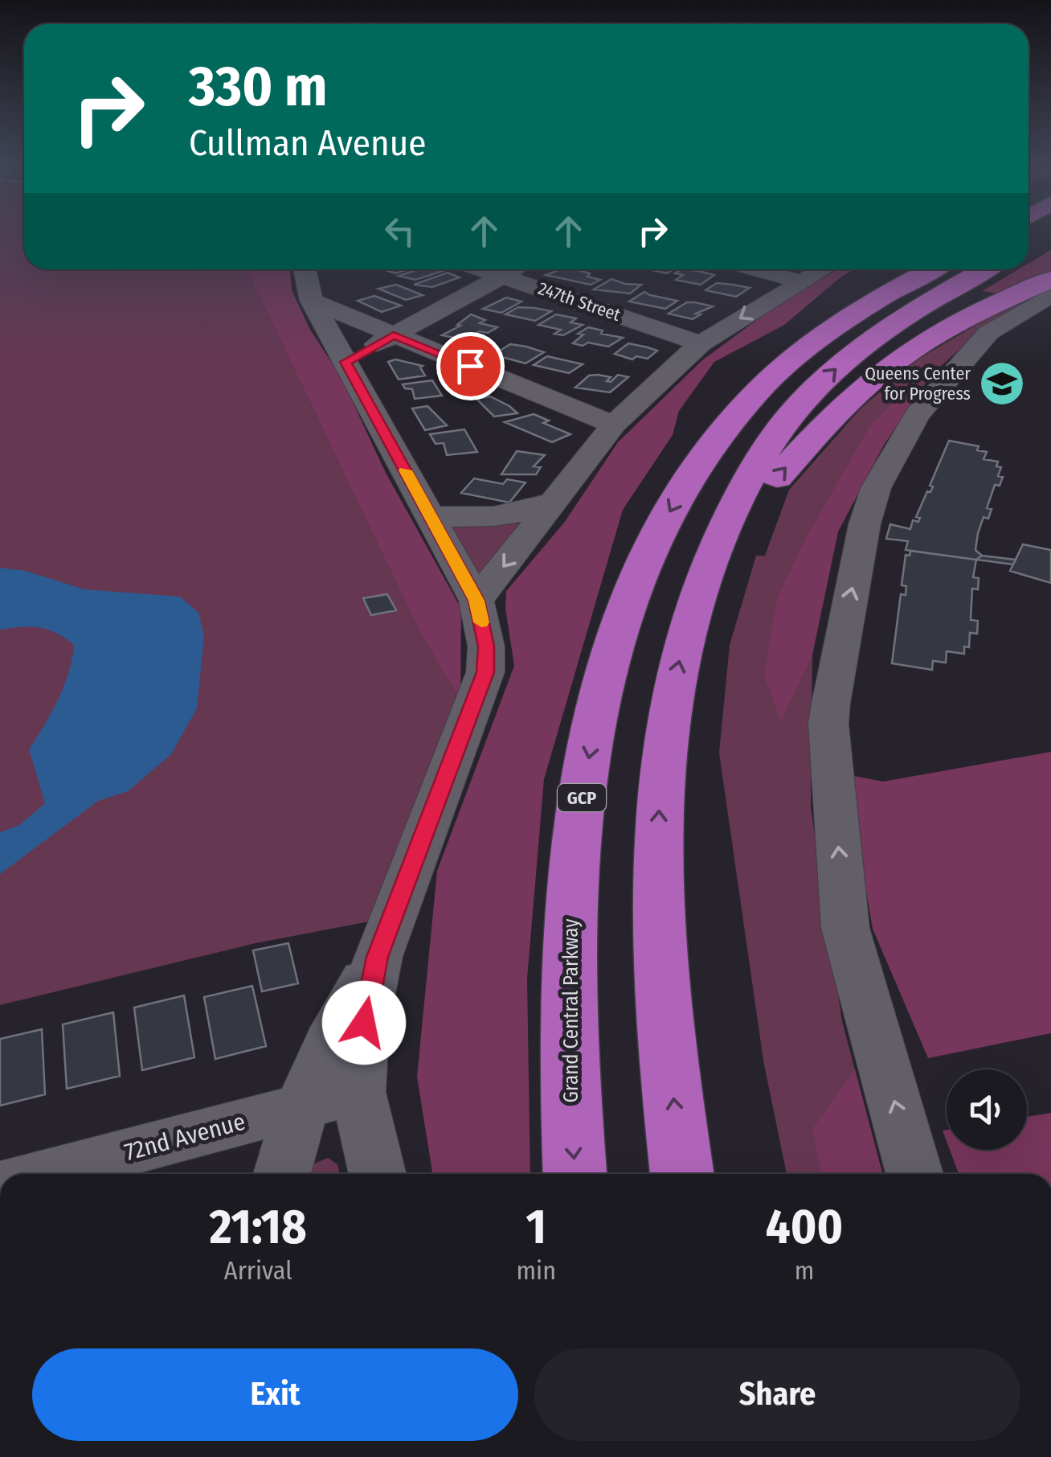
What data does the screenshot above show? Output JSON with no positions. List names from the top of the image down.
{
  "streets": {
    "highway": ["GCP", "Grand Central Parkway"],
    "street": ["247th Street", "72nd Avenue"]
  },
  "places": {
    "school or university": ["Queens Center for Progress"]
  },
  "page": {
    "turn": ["330 m", "Cullman Avenue"],
    "eta": [
      "21:18",
      "Arrival",
      "1",
      "min",
      "400",
      "m"
    ],
    "buttons": ["Exit", "Share"]
  }
}
